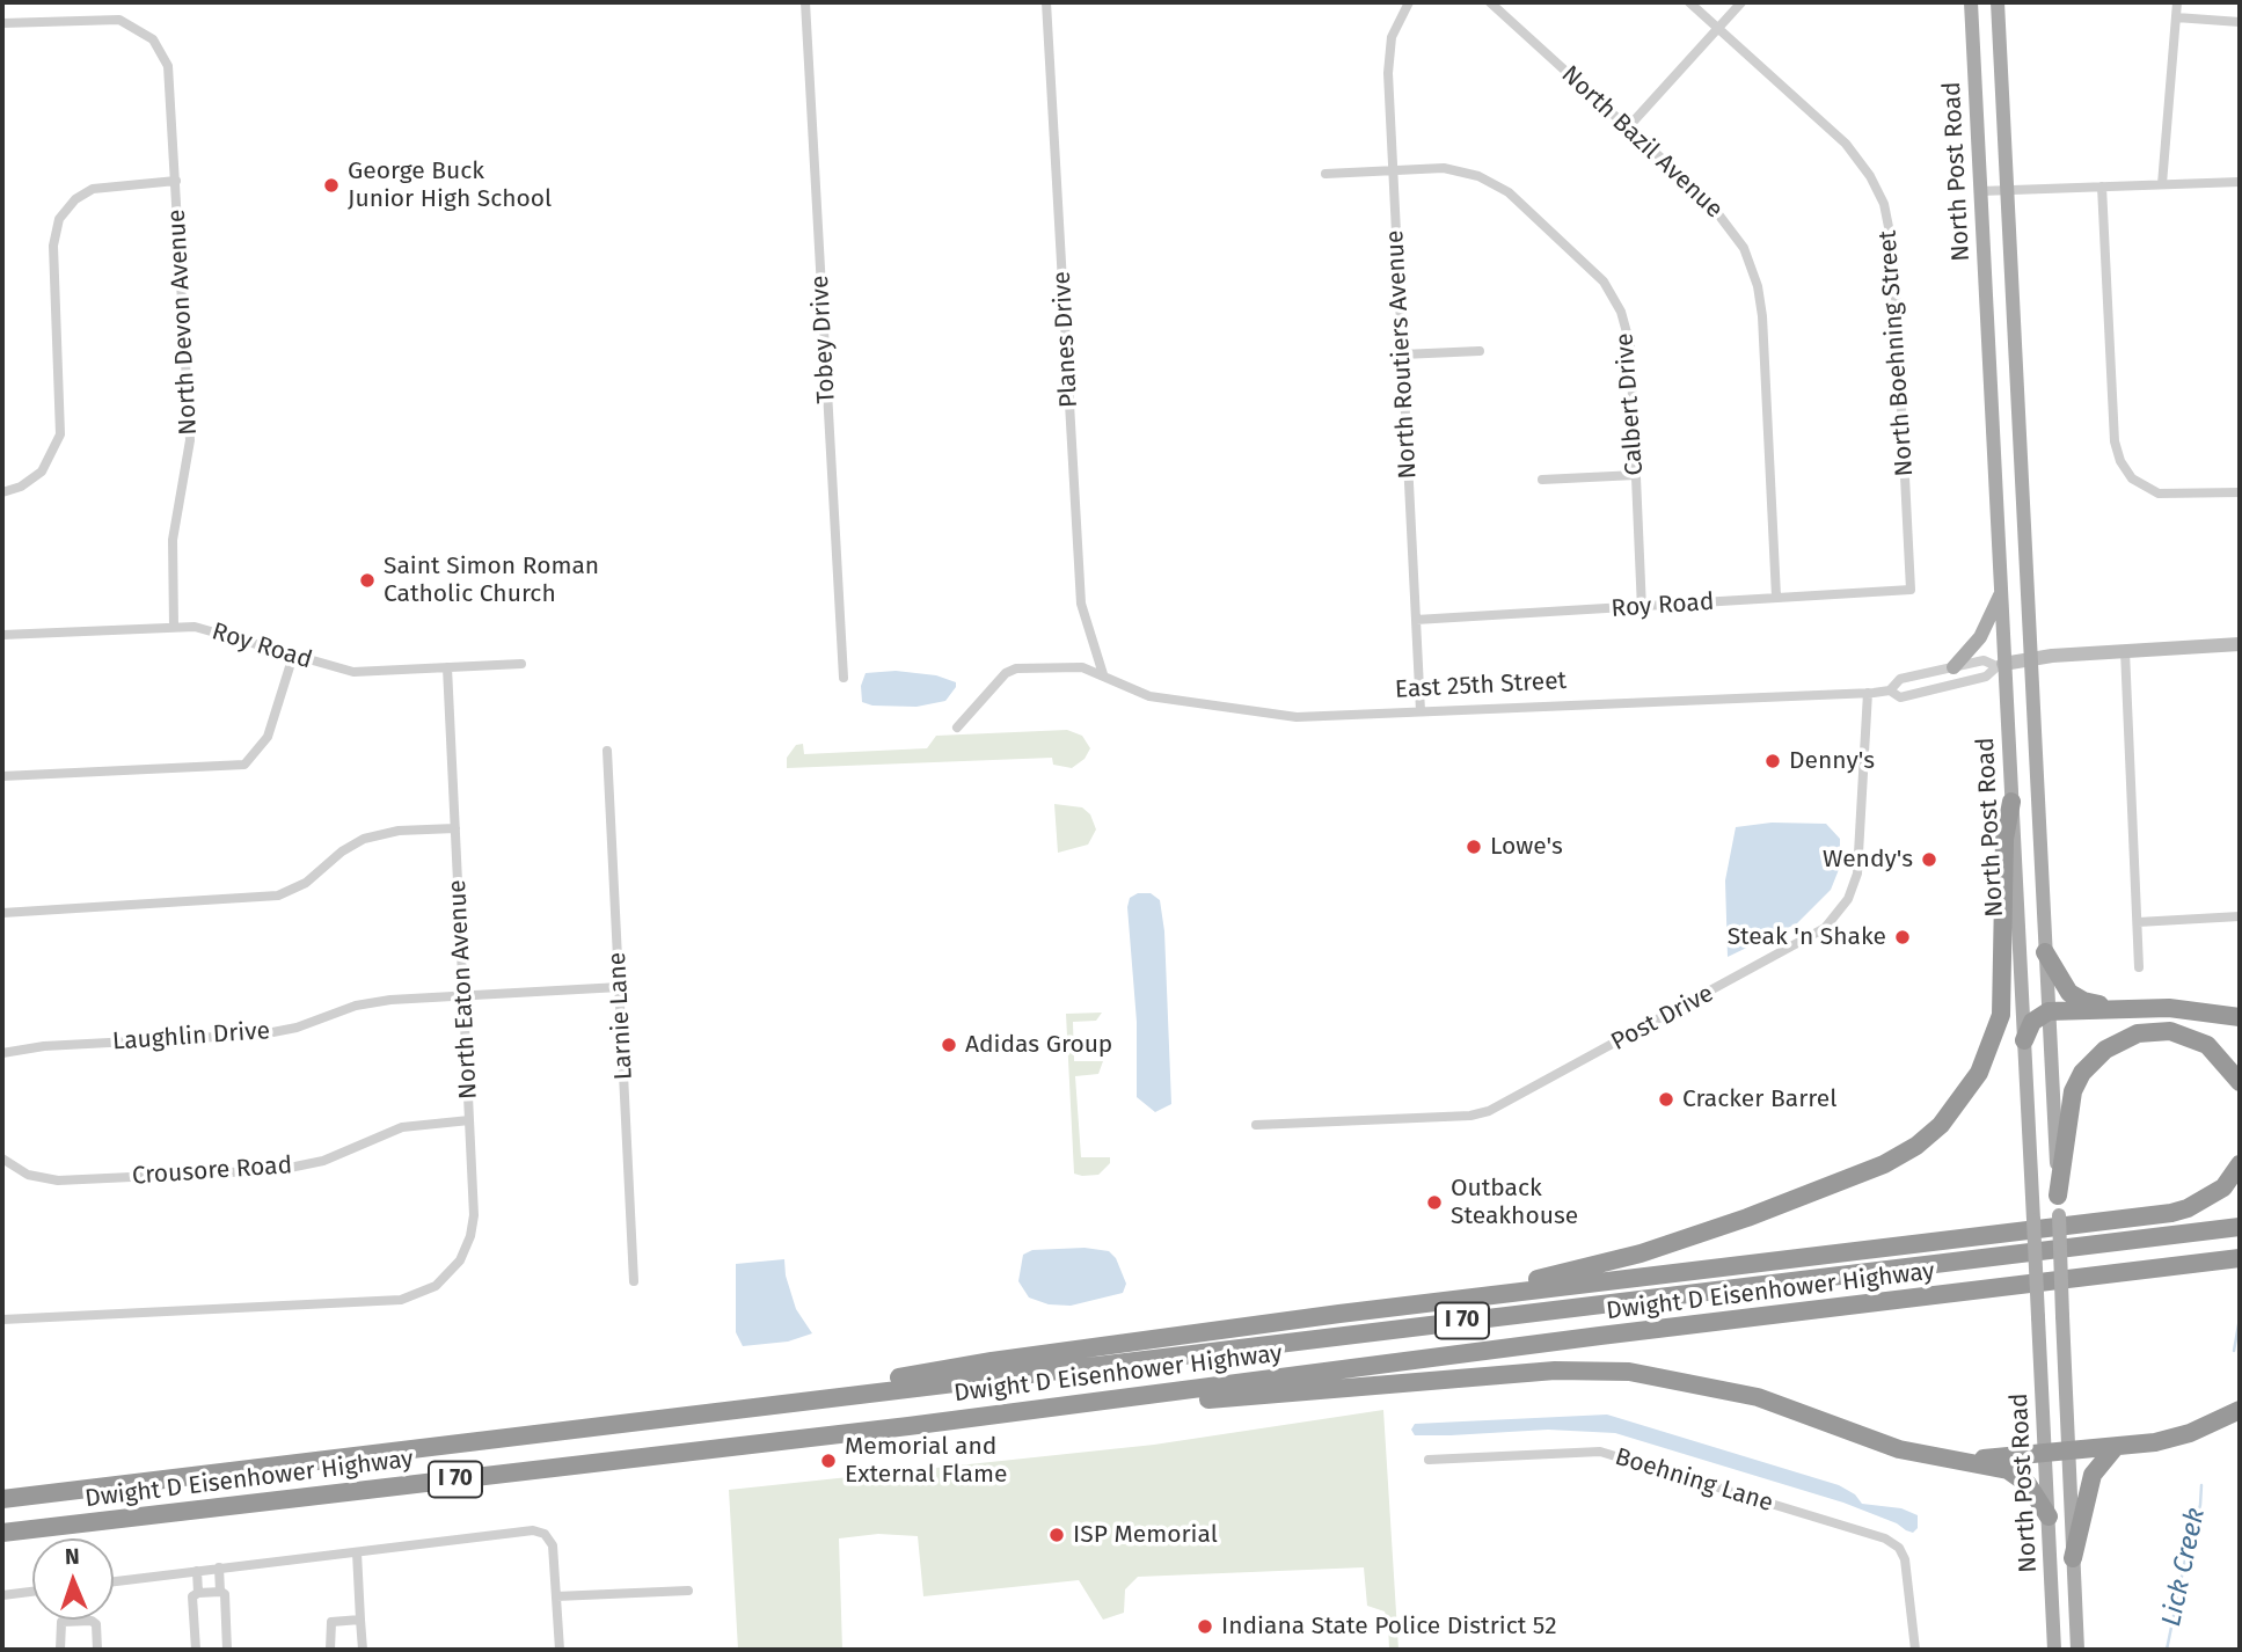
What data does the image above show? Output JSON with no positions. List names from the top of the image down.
{
  "streets": {
    "highway": ["Dwight D Eisenhower Highway", "I 70"],
    "main road": ["North Post Road"],
    "street": [
      "North Bazil Avenue",
      "North Devon Avenue",
      "Tobey Drive",
      "Planes Drive",
      "North Boehning Street",
      "North Routiers Avenue",
      "Calbert Drive",
      "Roy Road",
      "East 25th Street",
      "North Eaton Avenue",
      "Larnie Lane",
      "Post Drive",
      "Laughlin Drive",
      "Crousore Road",
      "Boehning Lane"
    ]
  },
  "crossings": [
    ["North Bazil Avenue", "Roy Road"],
    ["North Post Road", "East 25th Street"],
    ["North Devon Avenue", "Roy Road"],
    ["Planes Drive", "East 25th Street"],
    ["North Boehning Street", "Roy Road"],
    ["North Routiers Avenue", "Calbert Drive"],
    ["North Routiers Avenue", "Roy Road"],
    ["North Routiers Avenue", "East 25th Street"],
    ["Calbert Drive", "Roy Road"],
    ["Roy Road", "North Eaton Avenue"],
    ["East 25th Street", "Post Drive"],
    ["North Eaton Avenue", "Laughlin Drive"],
    ["North Eaton Avenue", "Crousore Road"],
    ["Larnie Lane", "Laughlin Drive"]
  ],
  "water": ["Lick Creek"],
  "places": [
    "George Buck Junior High School",
    "Saint Simon Roman Catholic Church",
    "Denny's",
    "Lowe's",
    "Wendy's",
    "Steak 'n Shake",
    "Adidas Group",
    "Cracker Barrel",
    "Outback Steakhouse",
    "Memorial and External Flame",
    "ISP Memorial",
    "Indiana State Police District 52"
  ],
  "north": "top"
}
